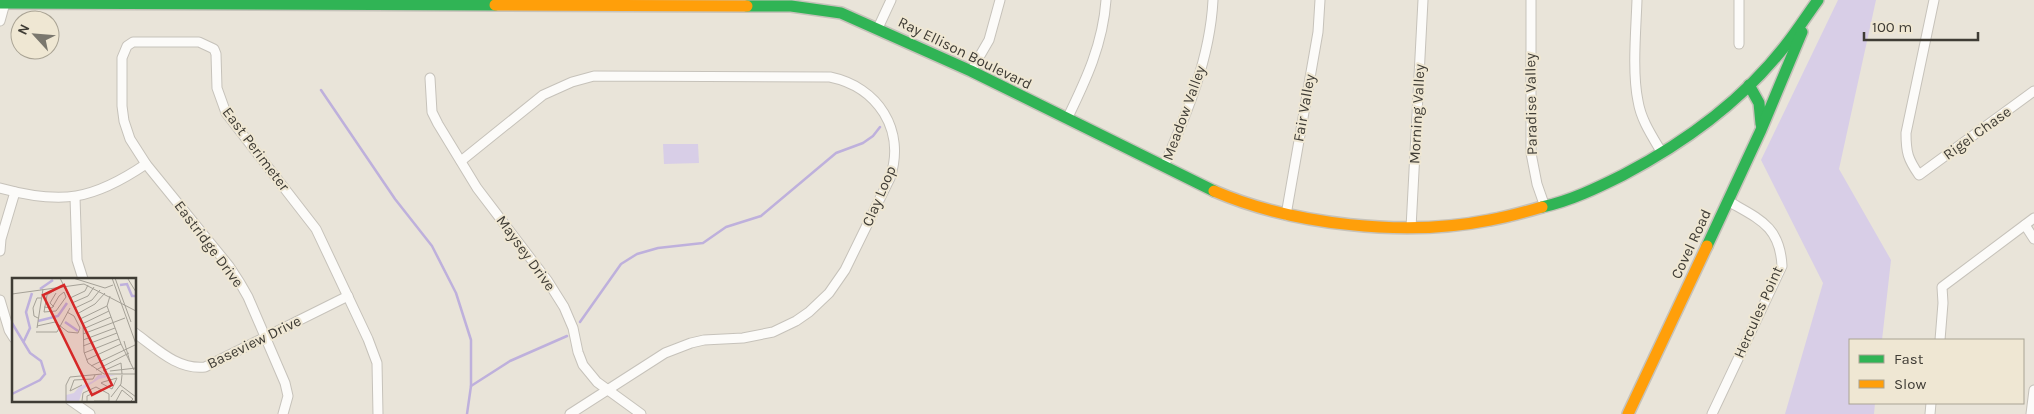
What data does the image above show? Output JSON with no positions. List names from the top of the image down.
{
  "streets": {
    "street": [
      "Ray Ellison Boulevard",
      "Paradise Valley",
      "Fair Valley",
      "Meadow Valley",
      "Morning Valley",
      "Rigel Chase",
      "East Perimeter",
      "Clay Loop",
      "Eastridge Drive",
      "Covel Road",
      "Maysey Drive",
      "Hercules Point",
      "Baseview Drive"
    ]
  },
  "crossings": [
    ["Ray Ellison Boulevard", "Paradise Valley"],
    ["Ray Ellison Boulevard", "Fair Valley"],
    ["Ray Ellison Boulevard", "Meadow Valley"],
    ["Ray Ellison Boulevard", "Morning Valley"],
    ["Ray Ellison Boulevard", "Covel Road"],
    ["East Perimeter", "Eastridge Drive"],
    ["East Perimeter", "Baseview Drive"],
    ["Clay Loop", "Maysey Drive"],
    ["Eastridge Drive", "Baseview Drive"],
    ["Covel Road", "Hercules Point"]
  ],
  "legend": ["Fast", "Slow"],
  "scale_bar": "100 m",
  "north": "top left"
}
